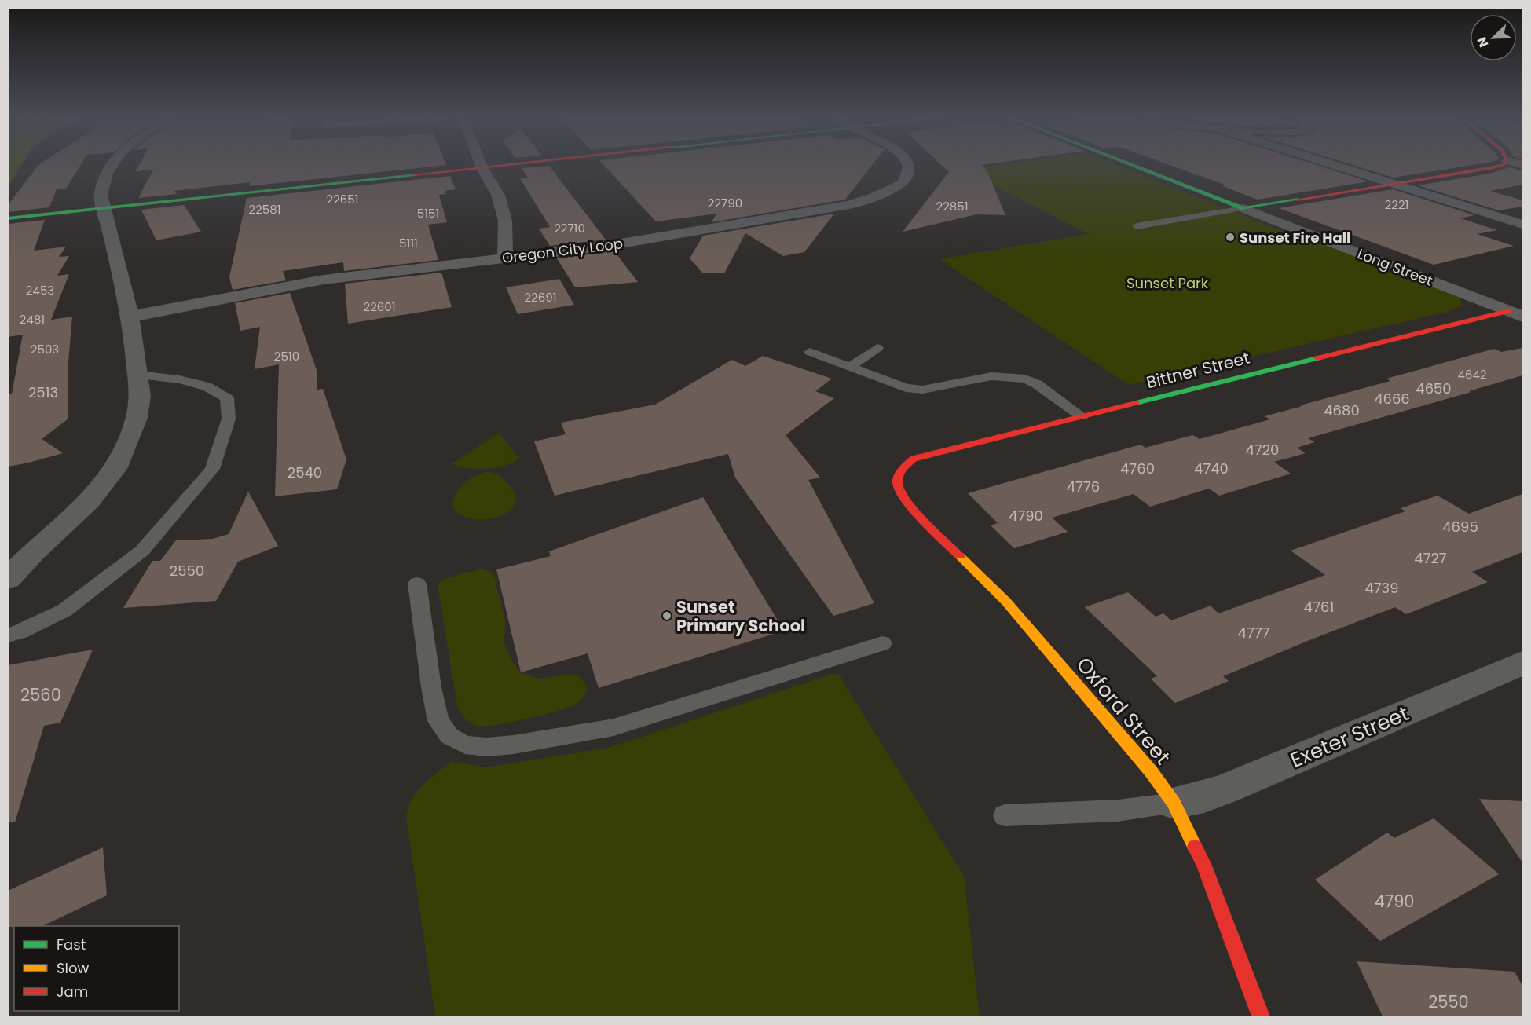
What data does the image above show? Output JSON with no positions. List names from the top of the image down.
{
  "streets": {
    "street": [
      "Oregon City Loop",
      "Long Street",
      "Bittner Street",
      "Oxford Street",
      "Exeter Street"
    ]
  },
  "crossings": [
    ["Long Street", "Bittner Street"],
    ["Bittner Street", "Oxford Street"],
    ["Oxford Street", "Exeter Street"]
  ],
  "parks": ["Sunset Park"],
  "places": ["Sunset Fire Hall", "Sunset Primary School"],
  "house_numbers": [
    "22651",
    "22790",
    "2221",
    "22851",
    "22581",
    "5151",
    "22710",
    "5111",
    "2453",
    "22691",
    "22601",
    "2481",
    "2503",
    "2510",
    "4642",
    "4650",
    "2513",
    "4666",
    "4680",
    "4720",
    "4760",
    "4740",
    "2540",
    "4776",
    "4790",
    "4695",
    "4727",
    "2550",
    "4739",
    "4761",
    "4777",
    "2560",
    "4790",
    "2550"
  ],
  "legend": ["Fast", "Slow", "Jam"],
  "north": "bottom left"
}
